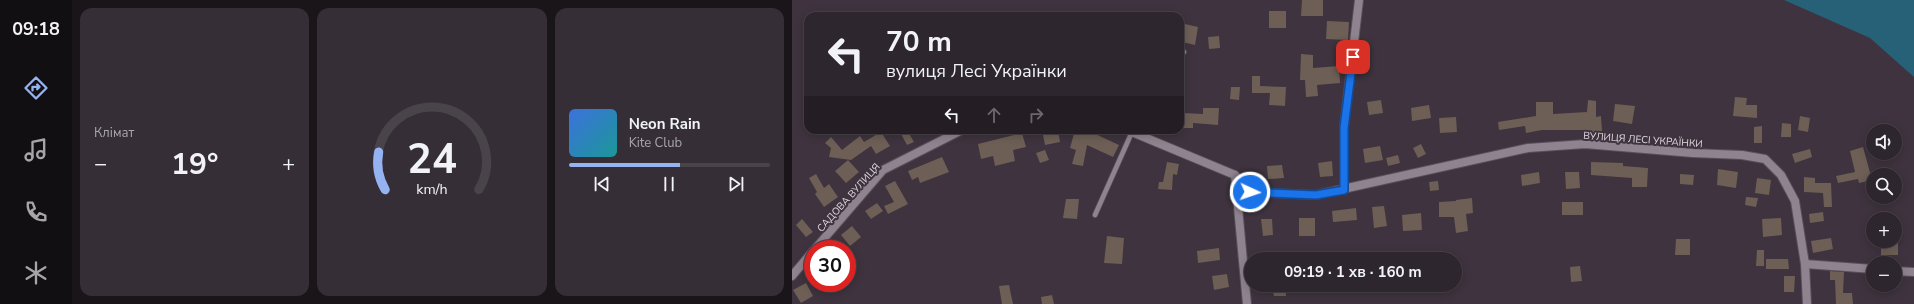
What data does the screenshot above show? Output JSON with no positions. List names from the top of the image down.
{
  "streets": {
    "street": ["ВУЛИЦЯ ЛЕСІ УКРАЇНКИ", "САДОВА ВУЛИЦЯ"]
  },
  "page": {
    "tabs": "09:18",
    "tile": "Клімат",
    "turn": ["70 m", "вулиця Лесі Українки"],
    "song": ["Neon Rain", "Kite Club"],
    "map_buttons": ["+", "−"],
    "heat": ["−", "19°", "+"],
    "limit": "30",
    "trip": "09:19 · 1 хв · 160 m",
    "gauge": ["24", "km/h"]
  }
}
